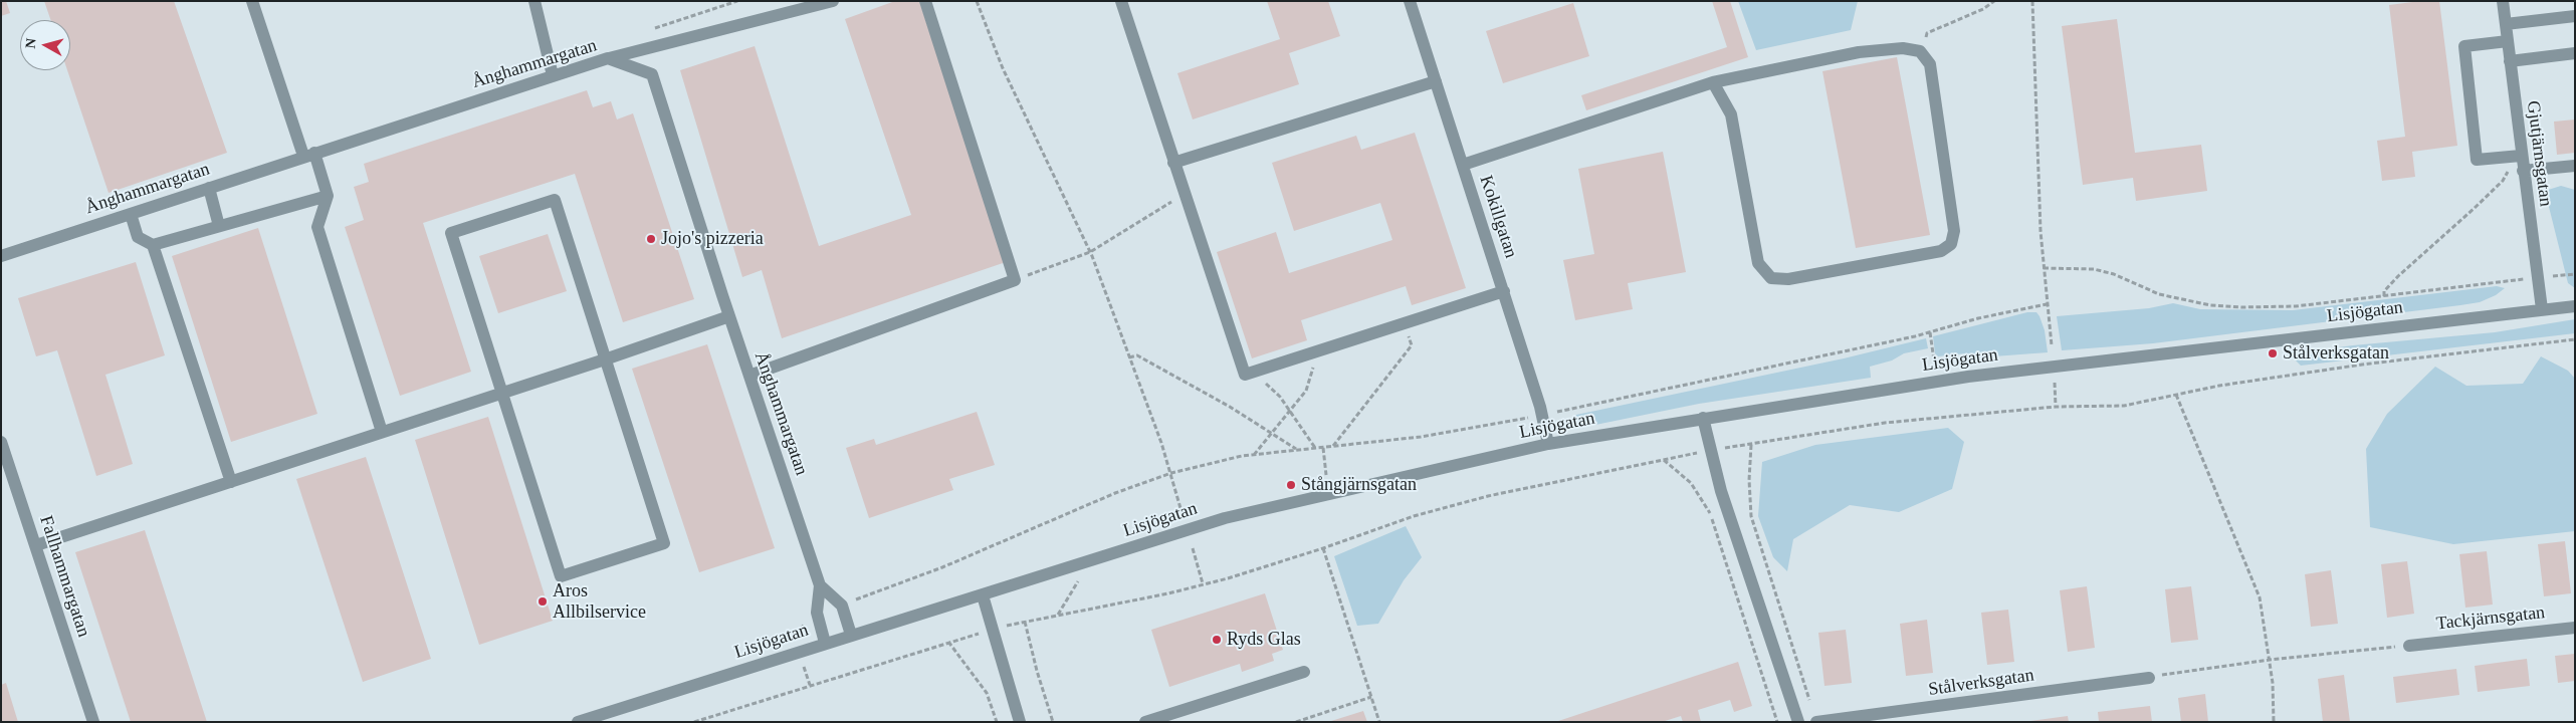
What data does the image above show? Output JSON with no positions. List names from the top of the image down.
{
  "streets": {
    "street": [
      "Ånghammargatan",
      "Gjutjärnsgatan",
      "Kokillgatan",
      "Lisjögatan",
      "Fallhammargatan",
      "Tackjärnsgatan",
      "Stålverksgatan"
    ]
  },
  "crossings": [
    ["Ånghammargatan", "Lisjögatan"],
    ["Gjutjärnsgatan", "Lisjögatan"],
    ["Kokillgatan", "Lisjögatan"]
  ],
  "places": [
    "Jojo's pizzeria",
    "Stålverksgatan",
    "Stångjärnsgatan",
    "Aros Allbilservice",
    "Ryds Glas"
  ],
  "north": "left"
}
